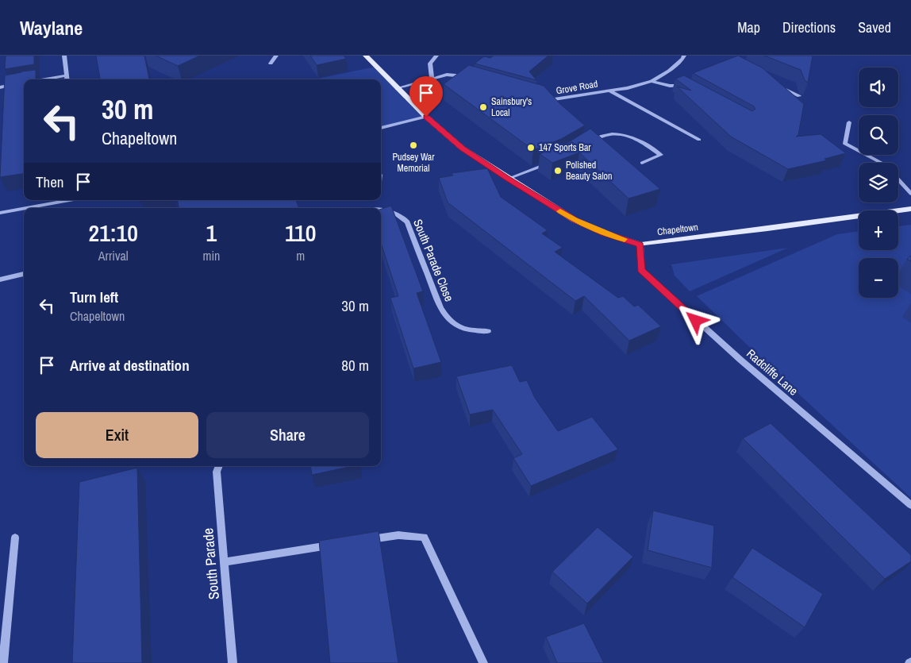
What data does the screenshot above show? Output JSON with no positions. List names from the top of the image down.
{
  "streets": {
    "main road": ["Chapeltown"],
    "street": [
      "Grove Road",
      "South Parade Close",
      "Radcliffe Lane",
      "South Parade"
    ]
  },
  "crossings": [
    ["Chapeltown", "Radcliffe Lane"]
  ],
  "places": [
    "Sainsbury's Local",
    "Pudsey War Memorial",
    "147 Sports Bar",
    "Polished Beauty Salon"
  ],
  "page": {
    "header": "Waylane",
    "nav": ["Map", "Directions", "Saved"],
    "map_buttons": ["+", "−"],
    "turn": ["30 m", "Chapeltown"],
    "then": "Then",
    "eta": [
      "21:10",
      "Arrival",
      "1",
      "min",
      "110",
      "m"
    ],
    "list": [
      {
        "name": "Turn left",
        "note": "Chapeltown",
        "value": "30 m"
      },
      {
        "name": "Arrive at destination",
        "value": "80 m"
      }
    ],
    "buttons": ["Exit", "Share"]
  }
}
